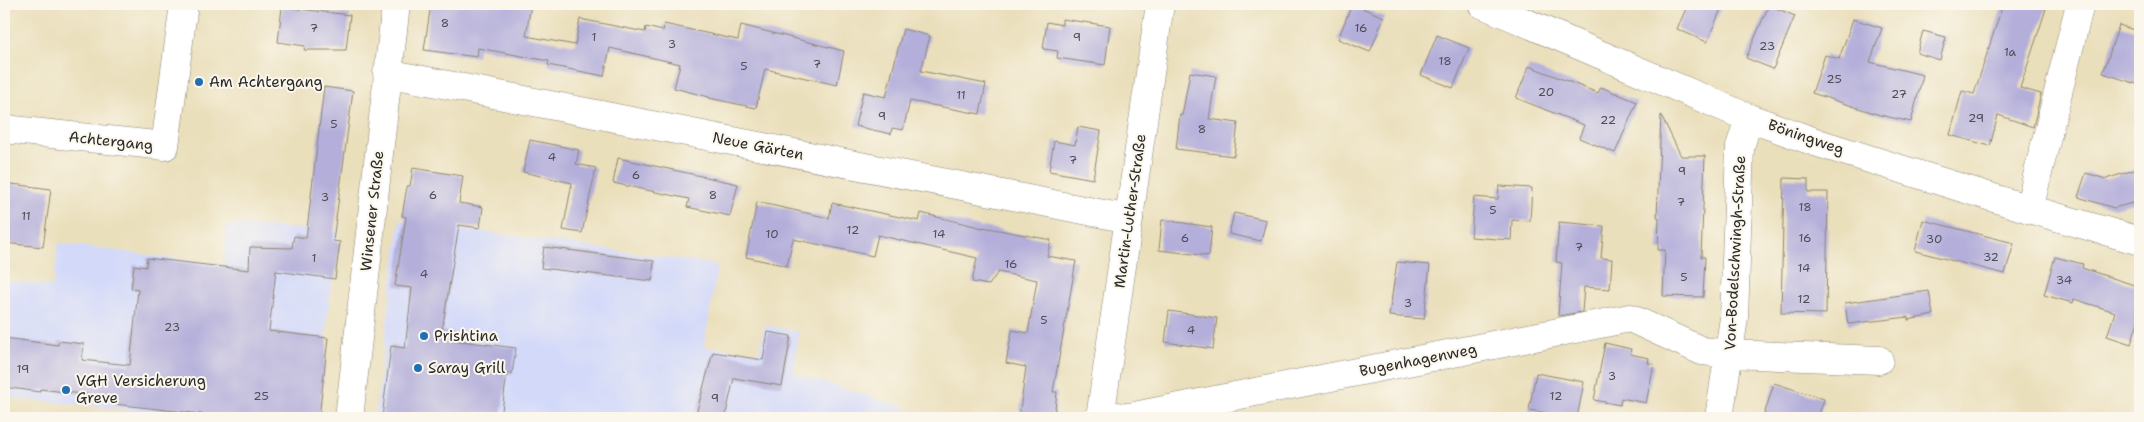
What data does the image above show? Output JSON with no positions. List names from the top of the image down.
{
  "streets": {
    "street": [
      "Böningweg",
      "Achtergang",
      "Neue Gärten",
      "Winsener Straße",
      "Martin-Luther-Straße",
      "Von-Bodelschwingh-Straße",
      "Bugenhagenweg"
    ]
  },
  "crossings": [
    ["Böningweg", "Von-Bodelschwingh-Straße"],
    ["Neue Gärten", "Winsener Straße"],
    ["Neue Gärten", "Martin-Luther-Straße"],
    ["Martin-Luther-Straße", "Bugenhagenweg"],
    ["Von-Bodelschwingh-Straße", "Bugenhagenweg"]
  ],
  "places": [
    "Am Achtergang",
    "Prishtina",
    "Saray Grill",
    "VGH Versicherung Greve"
  ],
  "house_numbers": [
    "8",
    "7",
    "16",
    "1",
    "9",
    "3",
    "23",
    "1a",
    "18",
    "7",
    "5",
    "25",
    "20",
    "27",
    "11",
    "9",
    "29",
    "22",
    "5",
    "8",
    "4",
    "7",
    "9",
    "6",
    "6",
    "8",
    "3",
    "7",
    "18",
    "5",
    "11",
    "12",
    "10",
    "14",
    "6",
    "16",
    "30",
    "7",
    "32",
    "1",
    "16",
    "14",
    "4",
    "5",
    "34",
    "12",
    "3",
    "5",
    "23",
    "4",
    "19",
    "3",
    "25",
    "12",
    "9"
  ]
}
